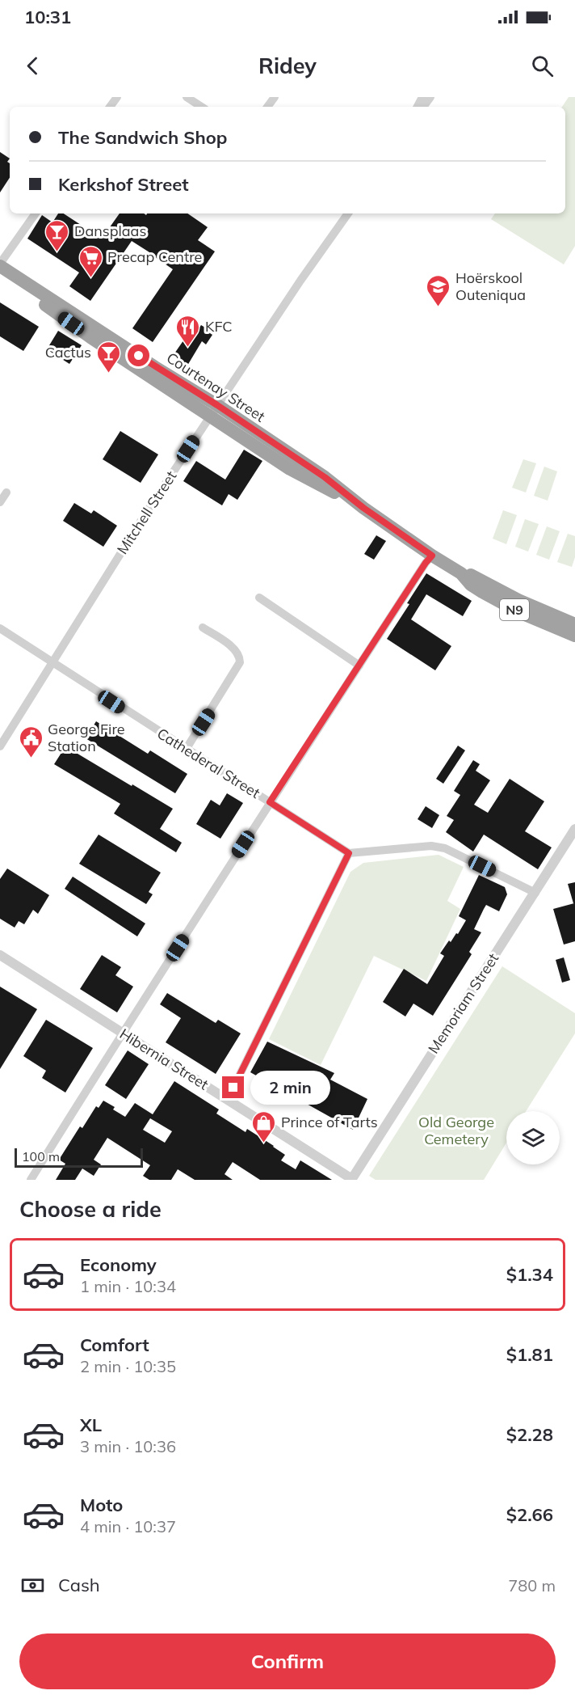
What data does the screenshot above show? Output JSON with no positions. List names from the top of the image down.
{
  "streets": {
    "highway": ["Courtenay Street", "N9"],
    "street": [
      "Mitchell Street",
      "Cathederal Street",
      "Memoriam Street",
      "Hibernia Street"
    ]
  },
  "crossings": [
    ["Courtenay Street", "Mitchell Street"],
    ["Mitchell Street", "Cathederal Street"],
    ["Memoriam Street", "Hibernia Street"]
  ],
  "parks": ["Old George Cemetery"],
  "places": {
    "bar": ["Dansplaas", "Cactus"],
    "supermarket": ["Precap Centre"],
    "school or university": ["Hoërskool Outeniqua"],
    "restaurant": ["KFC"],
    "public building": ["George Fire Station"],
    "shop": ["Prince of Tarts"]
  },
  "scale_bar": "100 m",
  "page": {
    "status": "10:31",
    "header": "Ridey",
    "banner": ["The Sandwich Shop", "Kerkshof Street"],
    "bubble": "2 min",
    "scale": "100 m",
    "heading": "Choose a ride",
    "list": [
      {
        "name": "Economy",
        "note": "1 min · 10:34",
        "value": "$1.34"
      },
      {
        "name": "Comfort",
        "note": "2 min · 10:35",
        "value": "$1.81"
      },
      {
        "name": "XL",
        "note": "3 min · 10:36",
        "value": "$2.28"
      },
      {
        "name": "Moto",
        "note": "4 min · 10:37",
        "value": "$2.66"
      }
    ],
    "pay": ["Cash", "780 m"],
    "buttons": "Confirm"
  }
}
